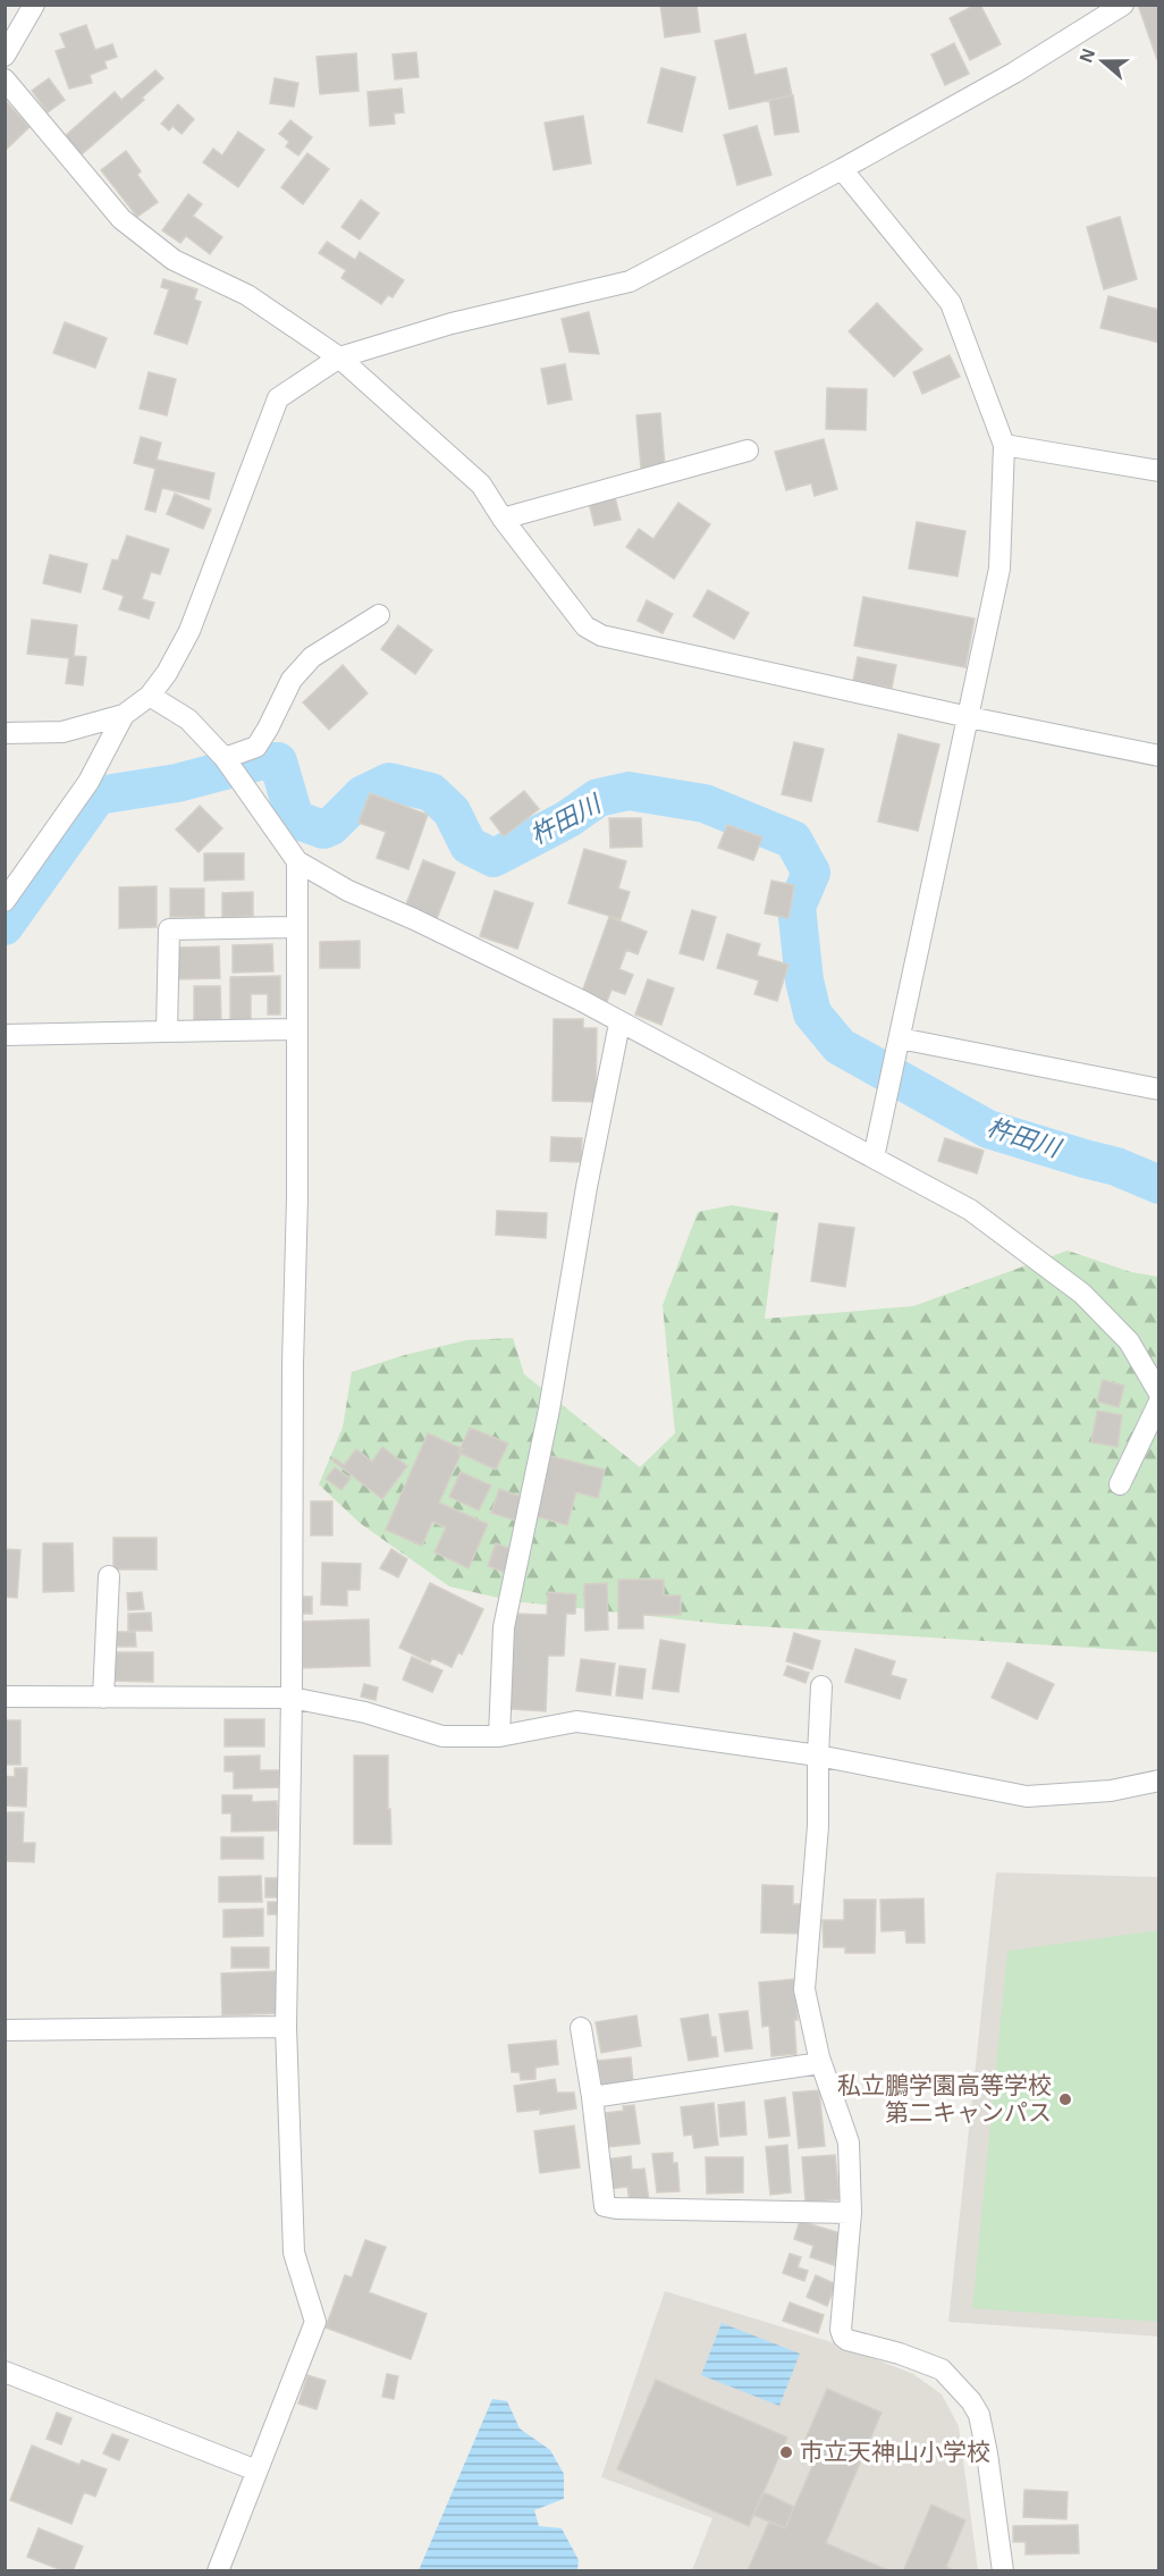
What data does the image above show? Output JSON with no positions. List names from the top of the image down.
{
  "water": ["杵田川"],
  "places": ["私立鵬学園高等学校 第二キャンパス", "市立天神山小学校"],
  "north": "left"
}
